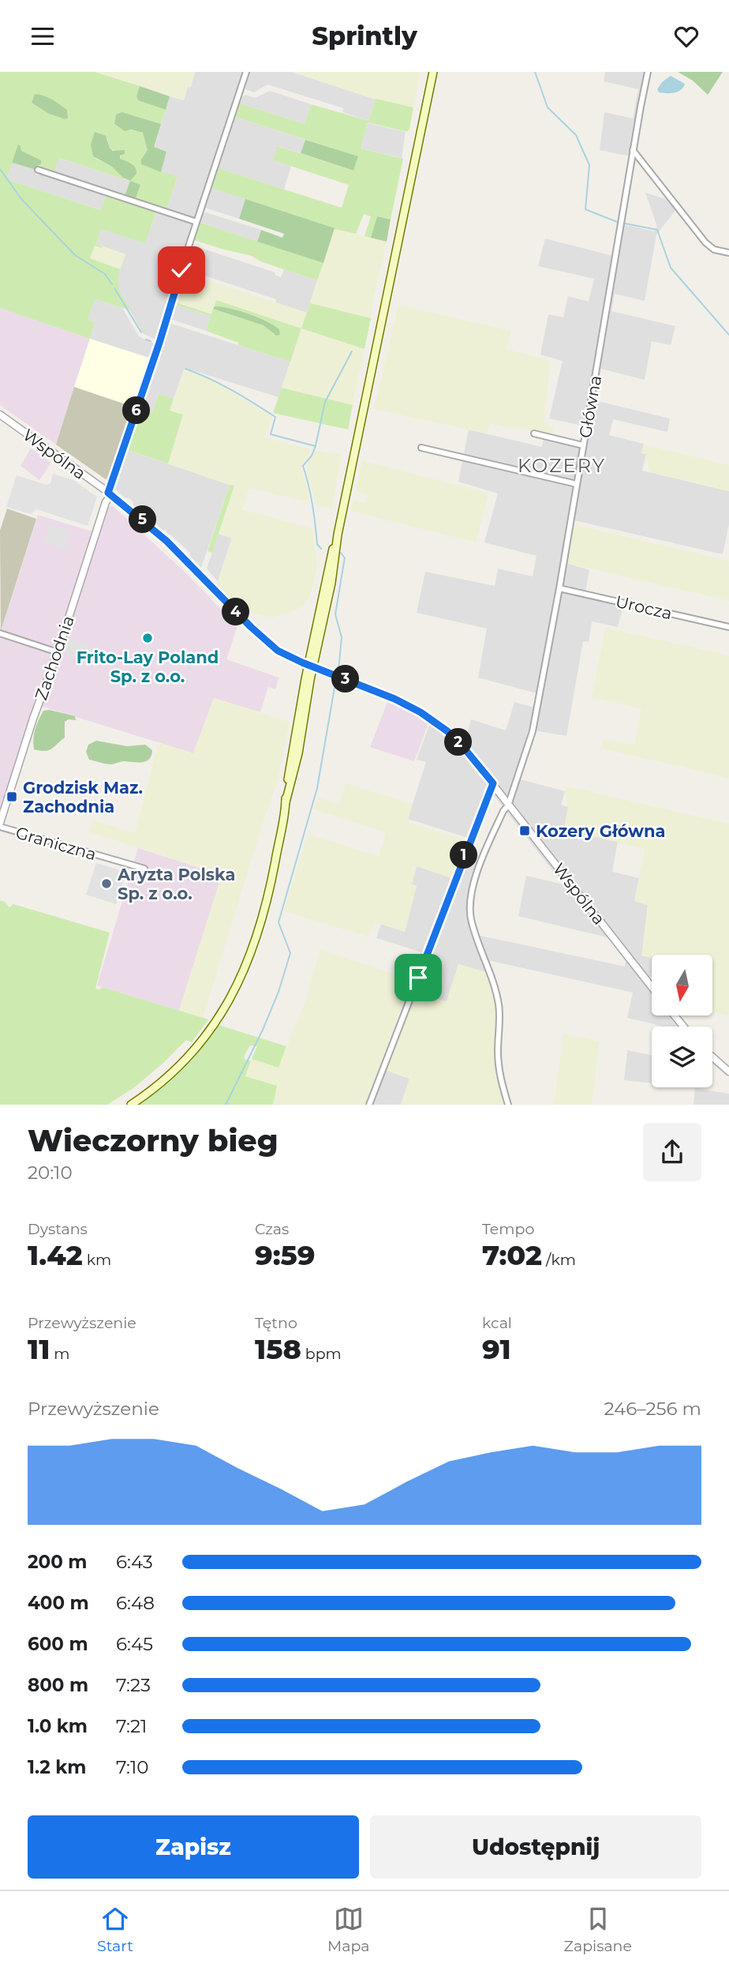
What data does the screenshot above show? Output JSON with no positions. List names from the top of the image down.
{
  "streets": {
    "street": [
      "Główna",
      "Wspólna",
      "Urocza",
      "Zachodnia",
      "Graniczna"
    ]
  },
  "crossings": [
    ["Główna", "Wspólna"],
    ["Główna", "Urocza"],
    ["Wspólna", "Zachodnia"]
  ],
  "districts": ["KOZERY"],
  "places": {
    "other": ["Frito-Lay Poland Sp. z o.o.", "Aryzta Polska Sp. z o.o."],
    "transit": ["Grodzisk Maz. Zachodnia", "Kozery Główna"]
  },
  "north": "bottom",
  "page": {
    "header": "Sprintly",
    "pins": [
      "6",
      "5",
      "4",
      "3",
      "2",
      "1"
    ],
    "heading": ["Wieczorny bieg", "20:10"],
    "stats": [
      ["Dystans", "1.42 km"],
      ["Czas", "9:59"],
      ["Tempo", "7:02 /km"],
      ["Przewyższenie", "11 m"],
      ["Tętno", "158 bpm"],
      ["kcal", "91"]
    ],
    "chart": ["Przewyższenie", "246–256 m"],
    "list": [
      {
        "name": "200 m",
        "note": "6:43"
      },
      {
        "name": "400 m",
        "note": "6:48"
      },
      {
        "name": "600 m",
        "note": "6:45"
      },
      {
        "name": "800 m",
        "note": "7:23"
      },
      {
        "name": "1.0 km",
        "note": "7:21"
      },
      {
        "name": "1.2 km",
        "note": "7:10"
      }
    ],
    "buttons": ["Zapisz", "Udostępnij"],
    "tabs": ["Start", "Mapa", "Zapisane"]
  }
}
